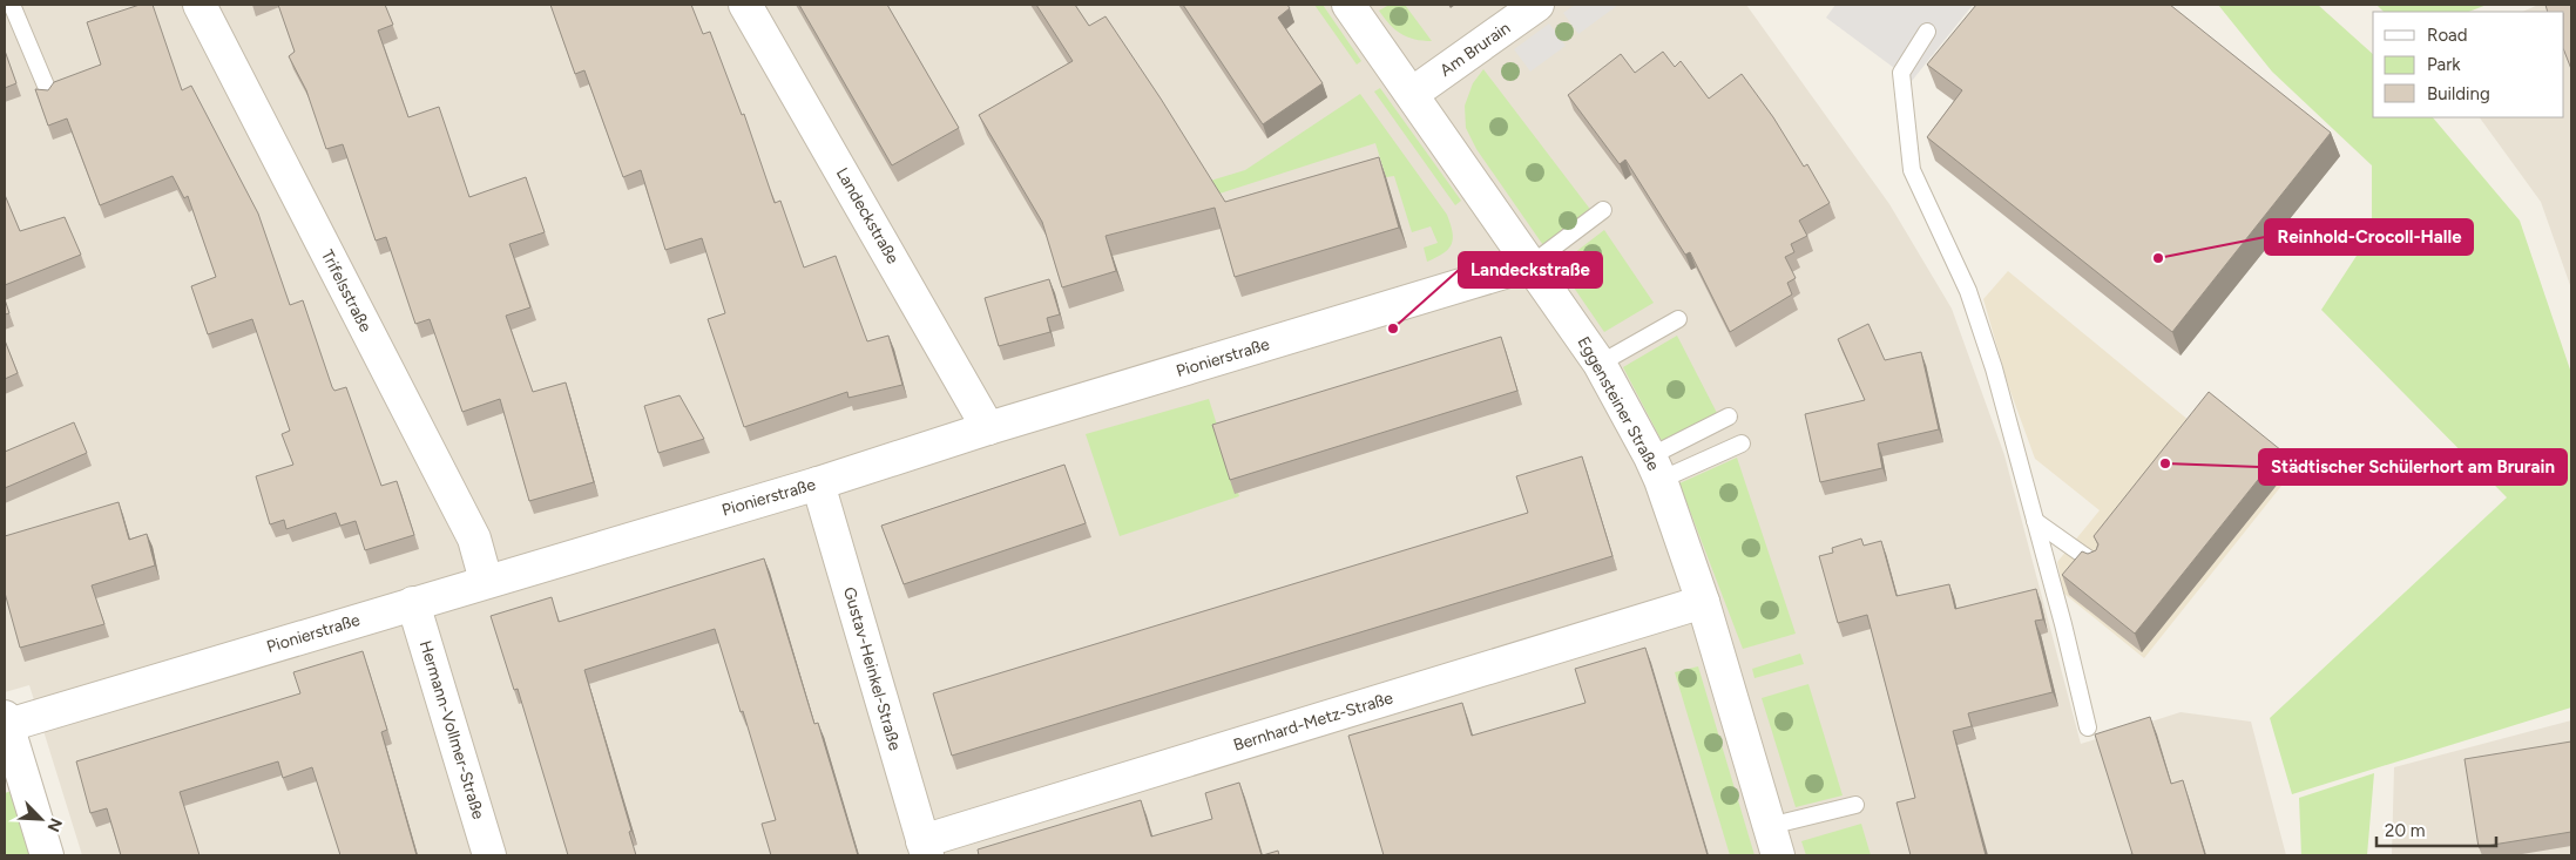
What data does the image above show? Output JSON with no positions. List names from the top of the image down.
{
  "streets": {
    "street": [
      "Am Brurain",
      "Landeckstraße",
      "Trifelsstraße",
      "Pionierstraße",
      "Eggensteiner Straße",
      "Gustav-Heinkel-Straße",
      "Bernhard-Metz-Straße",
      "Hermann-Vollmer-Straße"
    ]
  },
  "crossings": [
    ["Am Brurain", "Eggensteiner Straße"],
    ["Landeckstraße", "Pionierstraße"],
    ["Trifelsstraße", "Pionierstraße"],
    ["Pionierstraße", "Eggensteiner Straße"],
    ["Pionierstraße", "Gustav-Heinkel-Straße"],
    ["Pionierstraße", "Hermann-Vollmer-Straße"],
    ["Eggensteiner Straße", "Bernhard-Metz-Straße"],
    ["Gustav-Heinkel-Straße", "Bernhard-Metz-Straße"]
  ],
  "places": ["Reinhold-Crocoll-Halle", "Landeckstraße", "Städtischer Schülerhort am Brurain"],
  "legend": ["Road", "Park", "Building"],
  "scale_bar": "20 m",
  "north": "bottom right"
}
